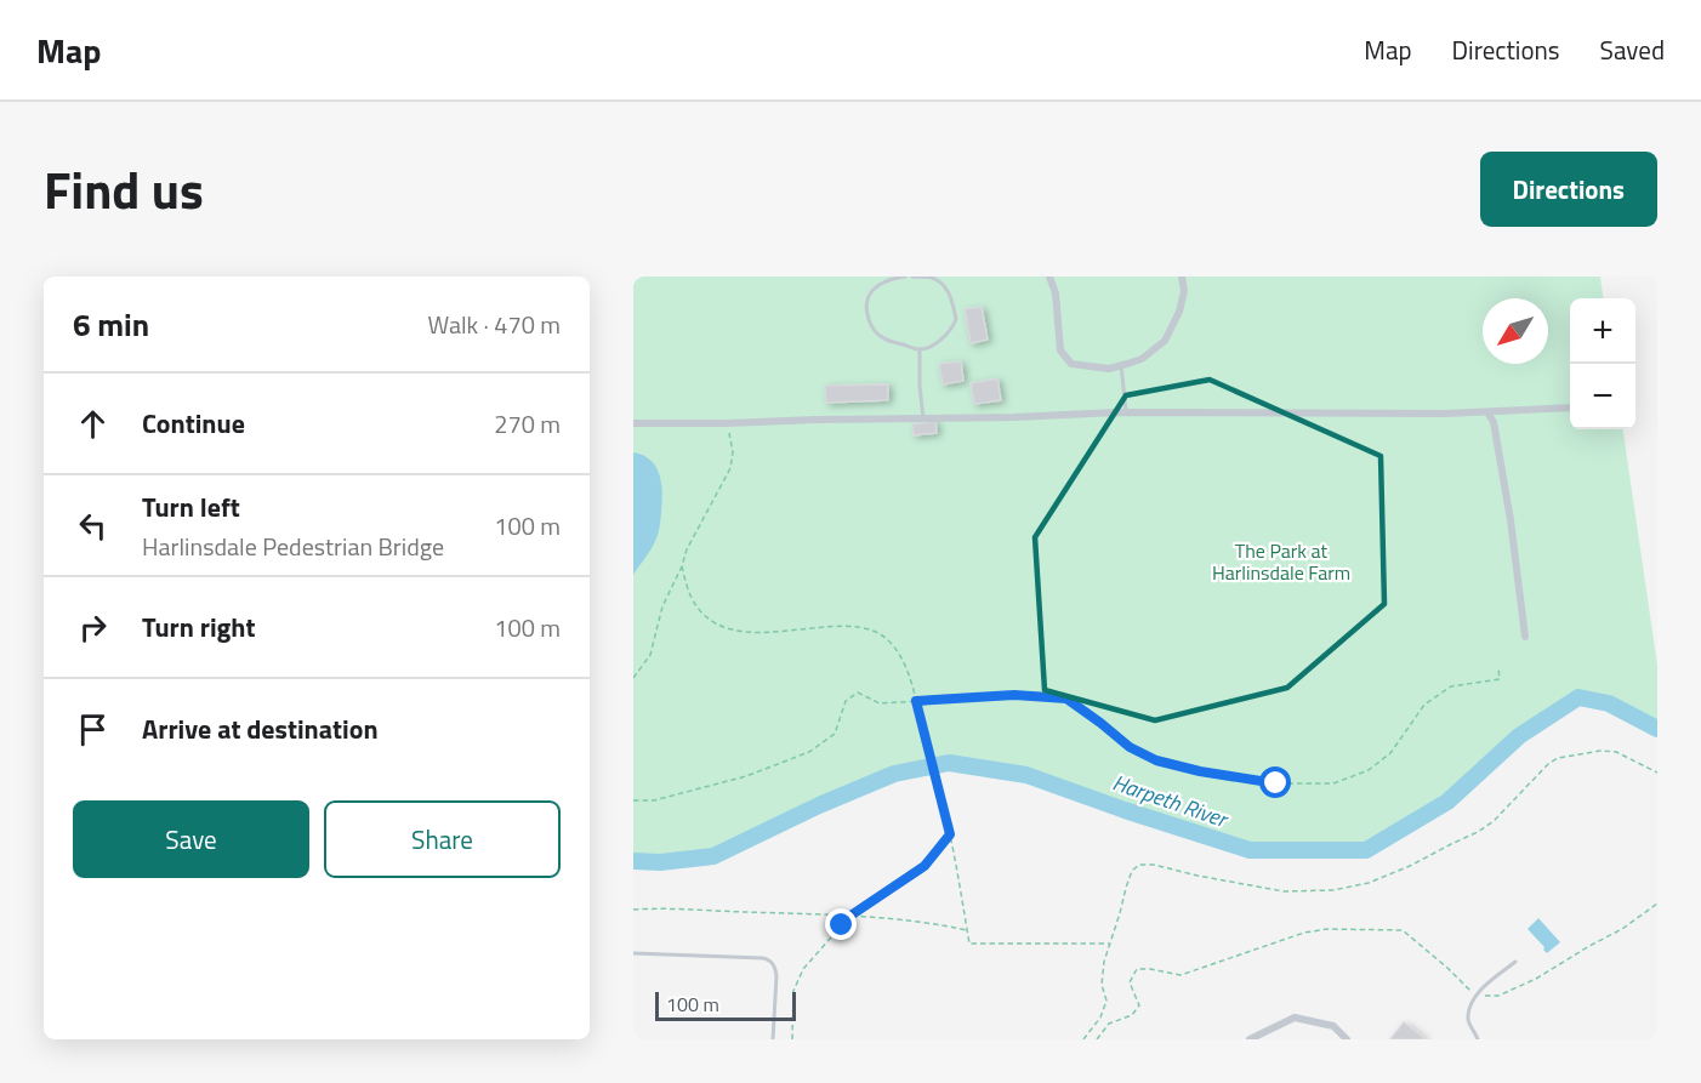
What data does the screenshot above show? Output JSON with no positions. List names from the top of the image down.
{
  "water": ["Harpeth River"],
  "parks": ["The Park at Harlinsdale Farm"],
  "scale_bar": "100 m",
  "north": "bottom left",
  "page": {
    "header": "Map",
    "nav": ["Map", "Directions", "Saved"],
    "title": "Find us",
    "buttons": [
      "Directions",
      ["Save", "Share"]
    ],
    "heading": ["6 min", "Walk · 470 m"],
    "map_buttons": ["+", "−"],
    "list": [
      ["Continue", "270 m"],
      ["Turn left", "Harlinsdale Pedestrian Bridge", "100 m"],
      ["Turn right", "100 m"],
      "Arrive at destination"
    ],
    "scale": "100 m"
  }
}
